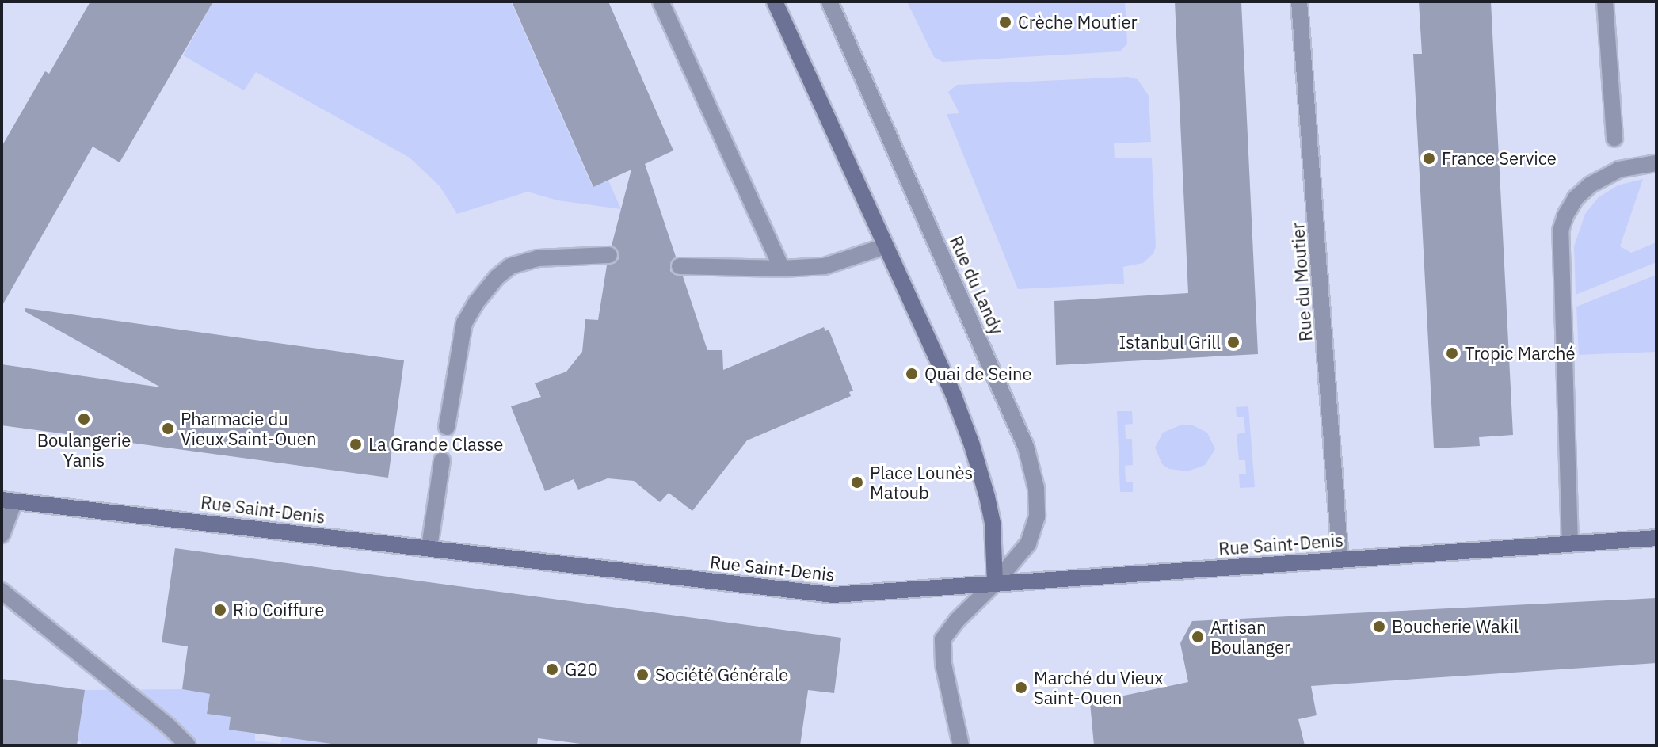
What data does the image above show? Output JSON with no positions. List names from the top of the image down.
{
  "streets": {
    "main road": ["Rue Saint-Denis"],
    "street": ["Rue du Moutier", "Rue du Landy"]
  },
  "crossings": [
    ["Rue du Moutier", "Rue Saint-Denis"],
    ["Rue du Landy", "Rue Saint-Denis"]
  ],
  "places": [
    "Crèche Moutier",
    "France Service",
    "Istanbul Grill",
    "Tropic Marché",
    "Quai de Seine",
    "Boulangerie Yanis",
    "Pharmacie du Vieux Saint-Ouen",
    "La Grande Classe",
    "Place Lounès Matoub",
    "Rio Coiffure",
    "Boucherie Wakil",
    "Artisan Boulanger",
    "G20",
    "Société Générale",
    "Marché du Vieux Saint-Ouen"
  ]
}
